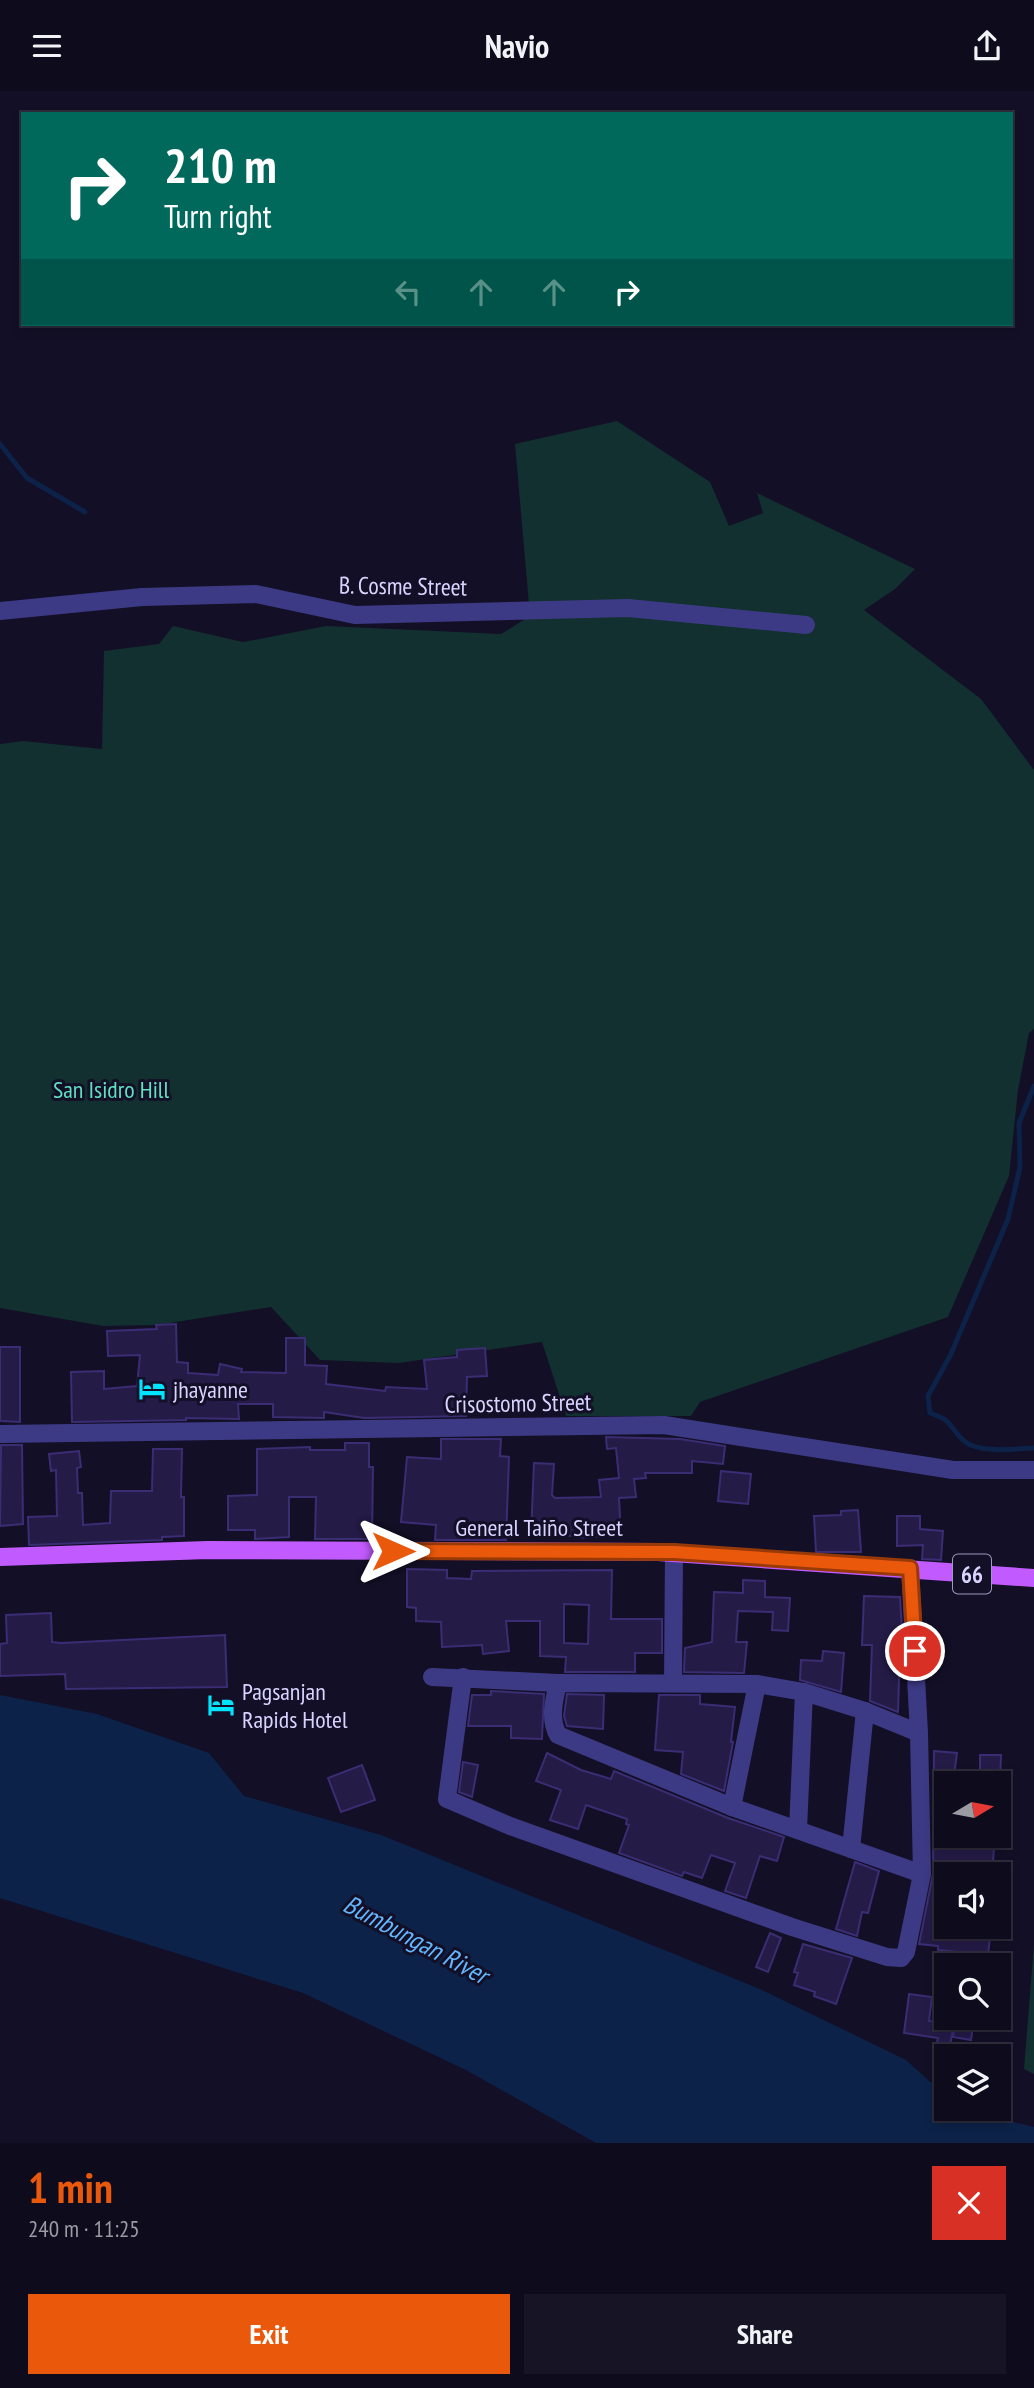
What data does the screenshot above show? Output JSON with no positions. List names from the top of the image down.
{
  "streets": {
    "main road": ["General Taiño Street", "66"],
    "street": ["B. Cosme Street", "Crisostomo Street"]
  },
  "crossings": [
    ["General Taiño Street", "66"]
  ],
  "water": ["Bumbungan River"],
  "parks": ["San Isidro Hill"],
  "places": {
    "hotel": ["jhayanne", "Pagsanjan Rapids Hotel"]
  },
  "north": "right",
  "page": {
    "header": "Navio",
    "turn": ["210 m", "Turn right"],
    "heading": ["1 min", "240 m · 11:25"],
    "buttons": ["Exit", "Share"]
  }
}
